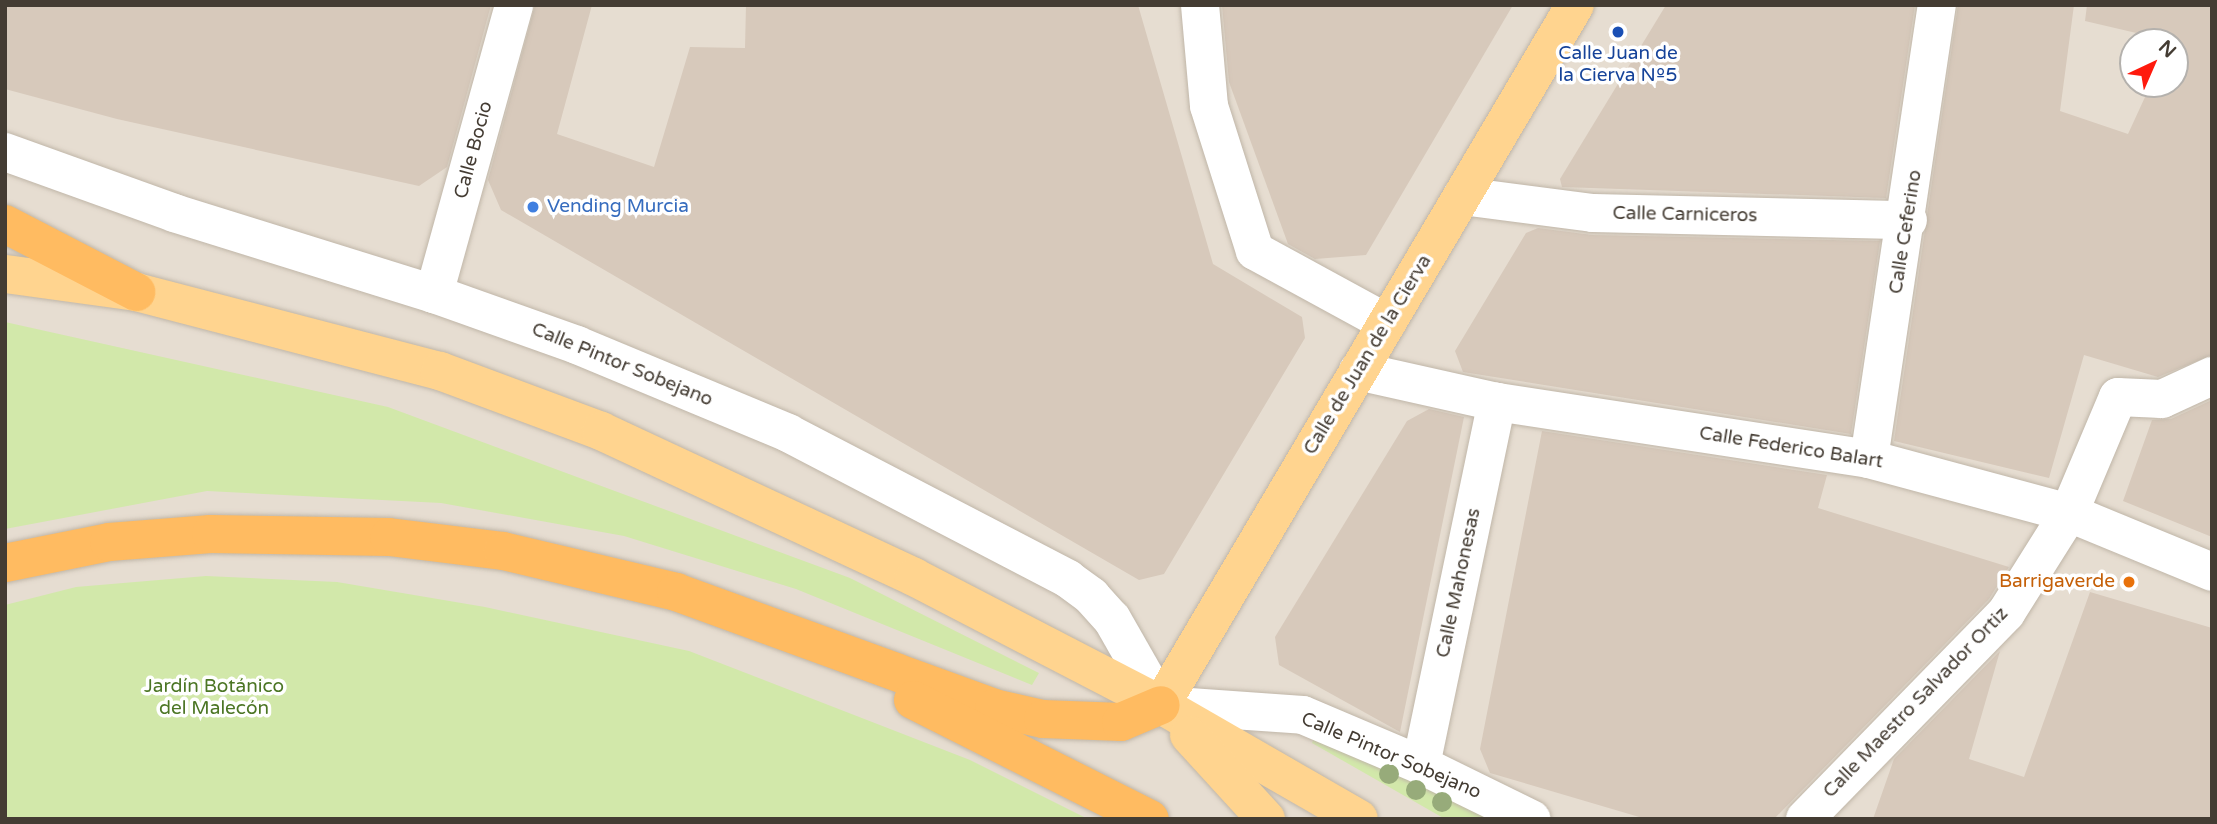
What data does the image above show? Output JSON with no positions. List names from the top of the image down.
{
  "streets": {
    "main road": ["Calle de Juan de la Cierva", "Calle Pintor Sobejano"],
    "street": [
      "Calle Bocio",
      "Calle Carniceros",
      "Calle Ceferino",
      "Calle Federico Balart",
      "Calle Mahonesas",
      "Calle Maestro Salvador Ortiz"
    ]
  },
  "crossings": [
    ["Calle Bocio", "Calle Pintor Sobejano"],
    ["Calle Carniceros", "Calle Ceferino"],
    ["Calle Carniceros", "Calle de Juan de la Cierva"],
    ["Calle Ceferino", "Calle Federico Balart"],
    ["Calle de Juan de la Cierva", "Calle Pintor Sobejano"],
    ["Calle de Juan de la Cierva", "Calle Federico Balart"],
    ["Calle Pintor Sobejano", "Calle Mahonesas"],
    ["Calle Federico Balart", "Calle Mahonesas"],
    ["Calle Federico Balart", "Calle Maestro Salvador Ortiz"]
  ],
  "parks": ["Jardín Botánico del Malecón"],
  "places": ["Calle Juan de la Cierva Nº5", "Vending Murcia", "Barrigaverde"],
  "north": "top right"
}
